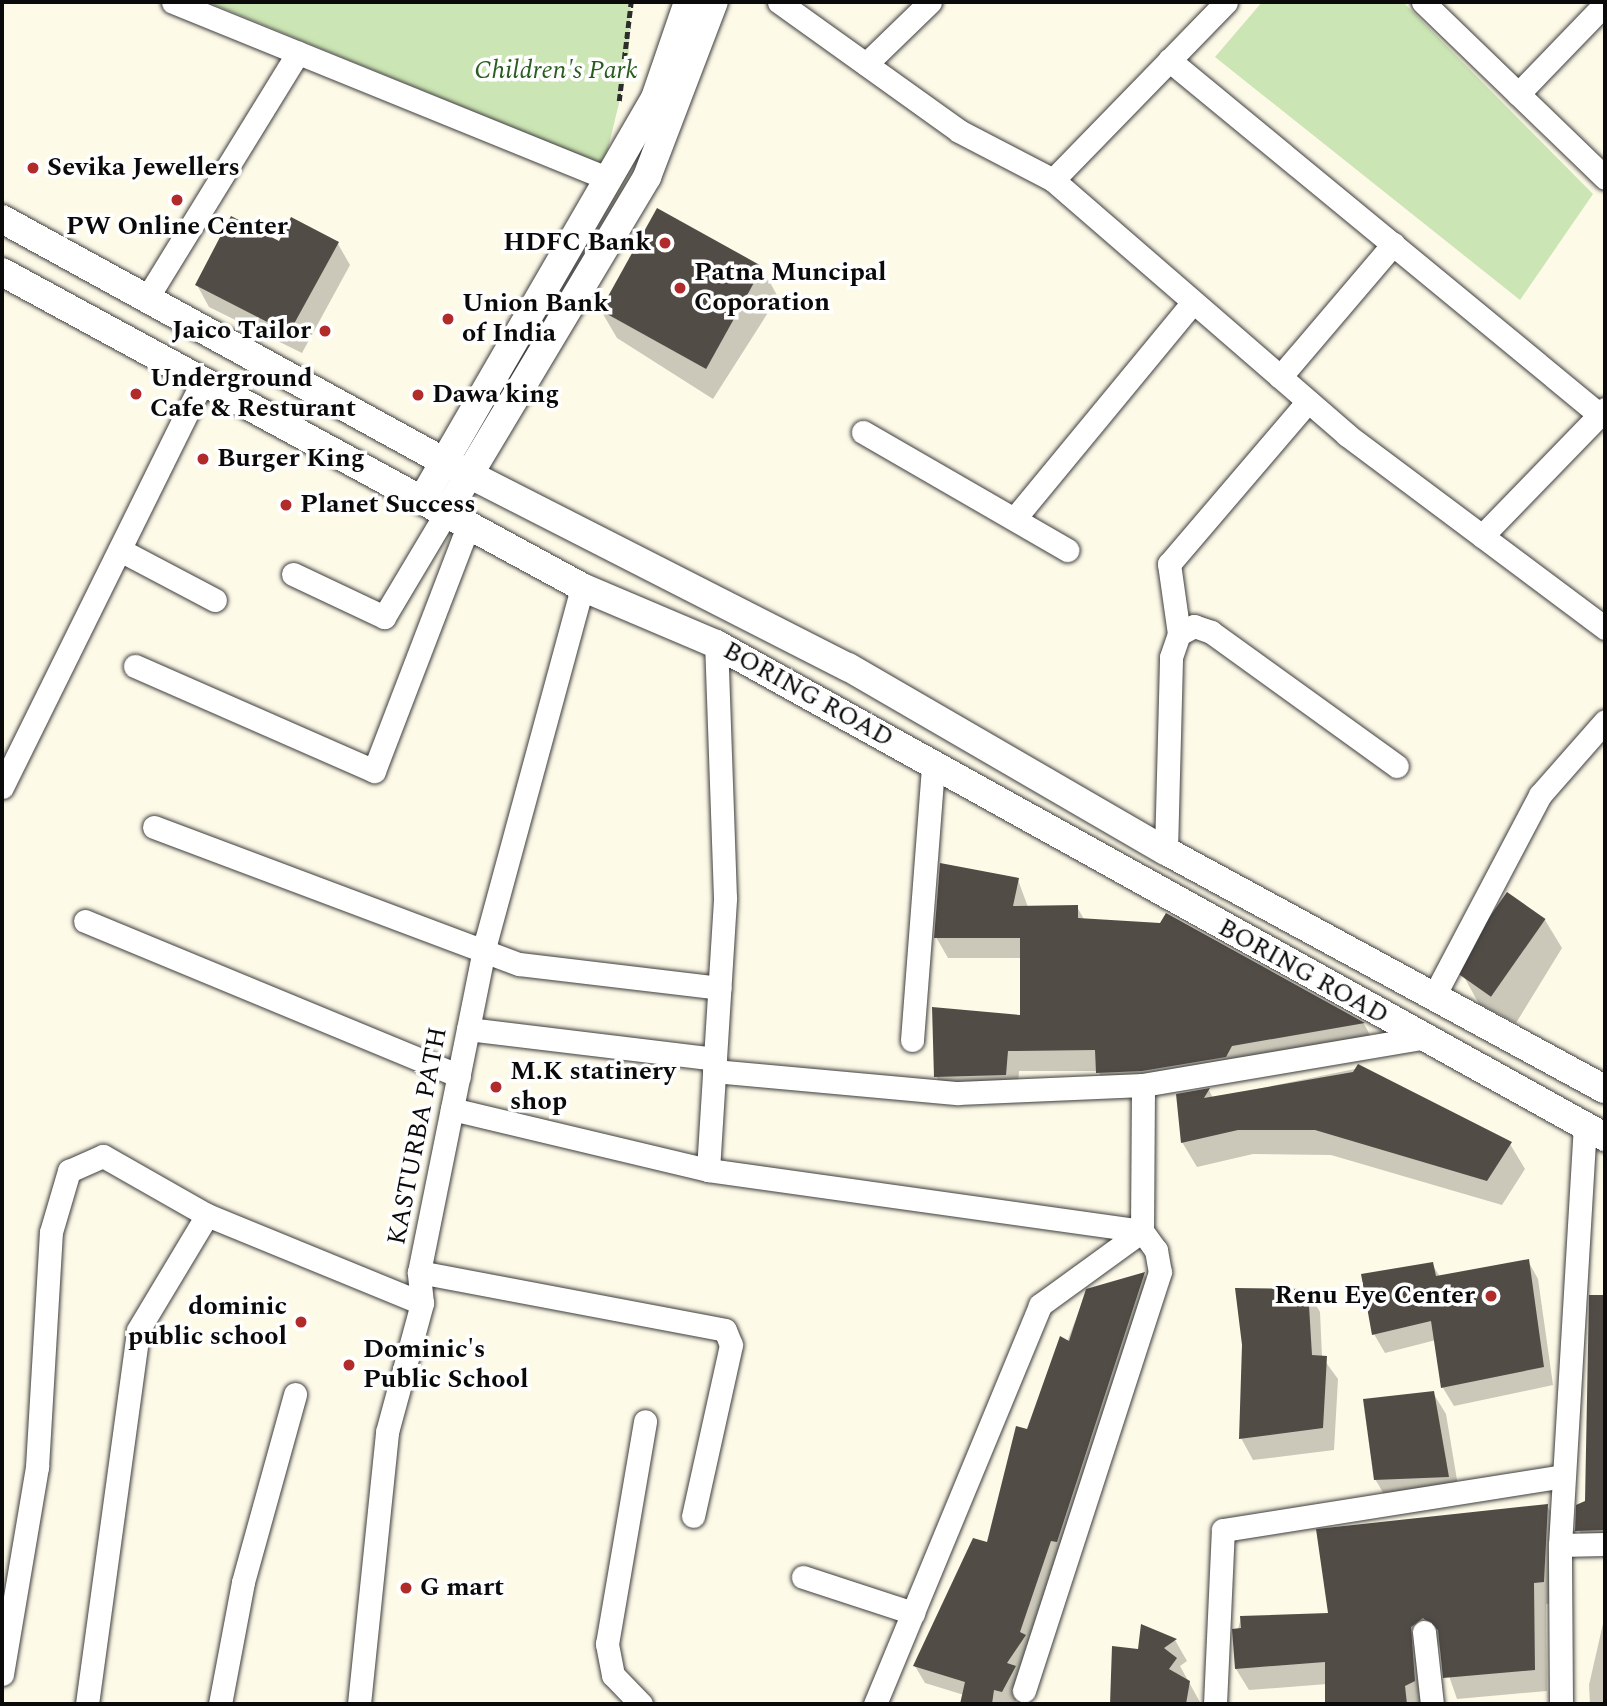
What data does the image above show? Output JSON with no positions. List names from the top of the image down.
{
  "streets": {
    "street": ["BORING ROAD", "KASTURBA PATH"]
  },
  "crossings": [
    ["BORING ROAD", "KASTURBA PATH"]
  ],
  "parks": ["Children's Park"],
  "places": [
    "Sevika Jewellers",
    "PW Online Center",
    "HDFC Bank",
    "Patna Muncipal Coporation",
    "Union Bank of India",
    "Jaico Tailor",
    "Underground Cafe & Resturant",
    "Dawa king",
    "Burger King",
    "Planet Success",
    "M.K statinery shop",
    "Renu Eye Center",
    "dominic public school",
    "Dominic's Public School",
    "G mart"
  ]
}
